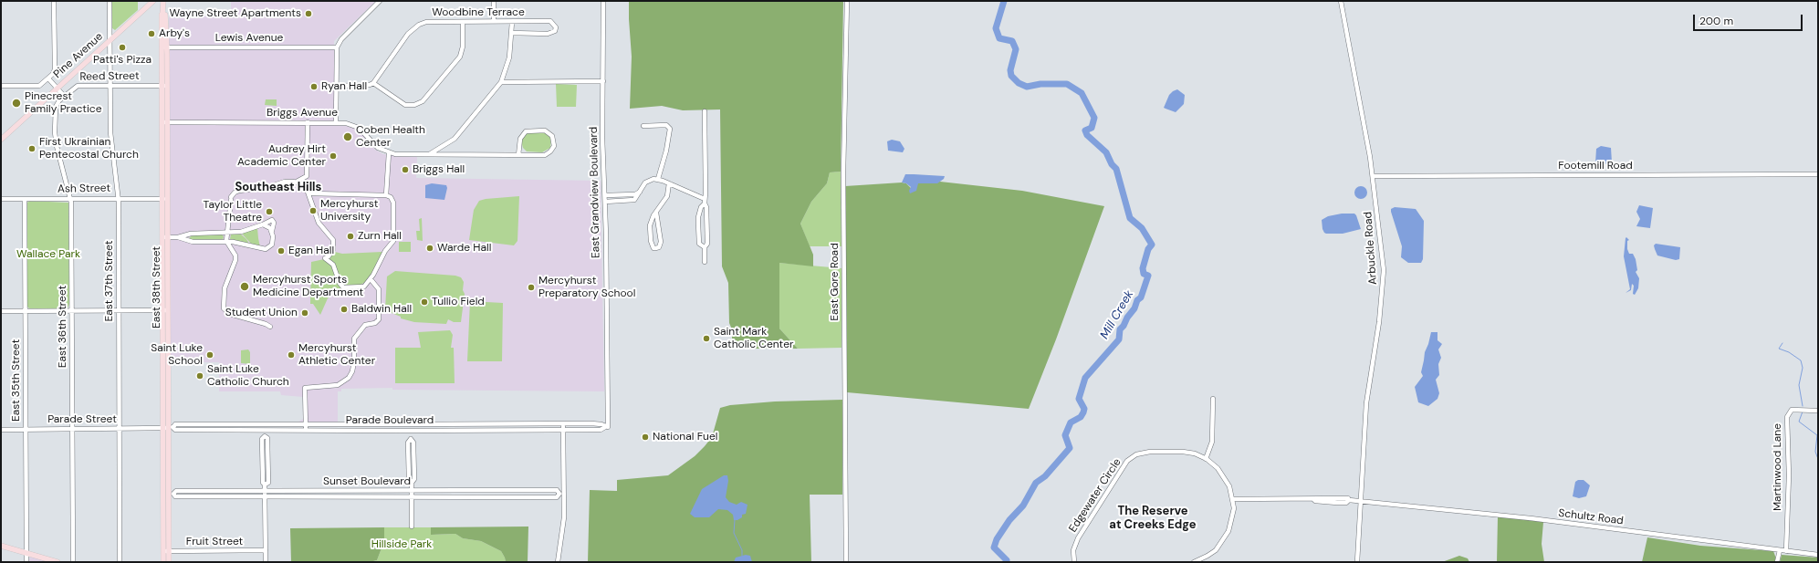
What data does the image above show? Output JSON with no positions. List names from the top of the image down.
{
  "streets": {
    "main road": ["Pine Avenue", "East 38th Street"],
    "street": [
      "Woodbine Terrace",
      "Lewis Avenue",
      "Reed Street",
      "Briggs Avenue",
      "Footemill Road",
      "Ash Street",
      "East Grandview Boulevard",
      "Arbuckle Road",
      "East 37th Street",
      "East Gore Road",
      "East 36th Street",
      "East 35th Street",
      "Parade Street",
      "Parade Boulevard",
      "Martinwood Lane",
      "Sunset Boulevard",
      "Edgewater Circle",
      "Schultz Road",
      "Fruit Street"
    ]
  },
  "crossings": [
    ["Lewis Avenue", "East 38th Street"],
    ["Pine Avenue", "East 37th Street"],
    ["Reed Street", "East 37th Street"],
    ["Reed Street", "East 38th Street"],
    ["Reed Street", "East 36th Street"],
    ["Briggs Avenue", "East 38th Street"],
    ["Footemill Road", "Arbuckle Road"],
    ["Ash Street", "East 37th Street"],
    ["Ash Street", "East 38th Street"],
    ["Ash Street", "East 36th Street"],
    ["Ash Street", "East 35th Street"],
    ["East Grandview Boulevard", "Parade Boulevard"],
    ["Arbuckle Road", "Schultz Road"],
    ["East 37th Street", "Parade Street"],
    ["East 38th Street", "Parade Street"],
    ["East 38th Street", "Parade Boulevard"],
    ["East 38th Street", "Sunset Boulevard"],
    ["East 38th Street", "Fruit Street"],
    ["East 36th Street", "Parade Street"],
    ["East 35th Street", "Parade Street"],
    ["Parade Street", "Parade Boulevard"],
    ["Martinwood Lane", "Schultz Road"]
  ],
  "districts": ["Southeast Hills", "The Reserve at Creeks Edge"],
  "water": ["Mill Creek"],
  "parks": ["Wallace Park", "Hillside Park"],
  "places": [
    "Wayne Street Apartments",
    "Arby's",
    "Patti's Pizza",
    "Ryan Hall",
    "Pinecrest Family Practice",
    "Coben Health Center",
    "First Ukrainian Pentecostal Church",
    "Audrey Hirt Academic Center",
    "Briggs Hall",
    "Mercyhurst University",
    "Taylor Little Theatre",
    "Zurn Hall",
    "Warde Hall",
    "Egan Hall",
    "Mercyhurst Sports Medicine Department",
    "Mercyhurst Preparatory School",
    "Tullio Field",
    "Baldwin Hall",
    "Student Union",
    "Saint Mark Catholic Center",
    "Saint Luke School",
    "Mercyhurst Athletic Center",
    "Saint Luke Catholic Church",
    "National Fuel"
  ],
  "scale_bar": "200 m"
}
